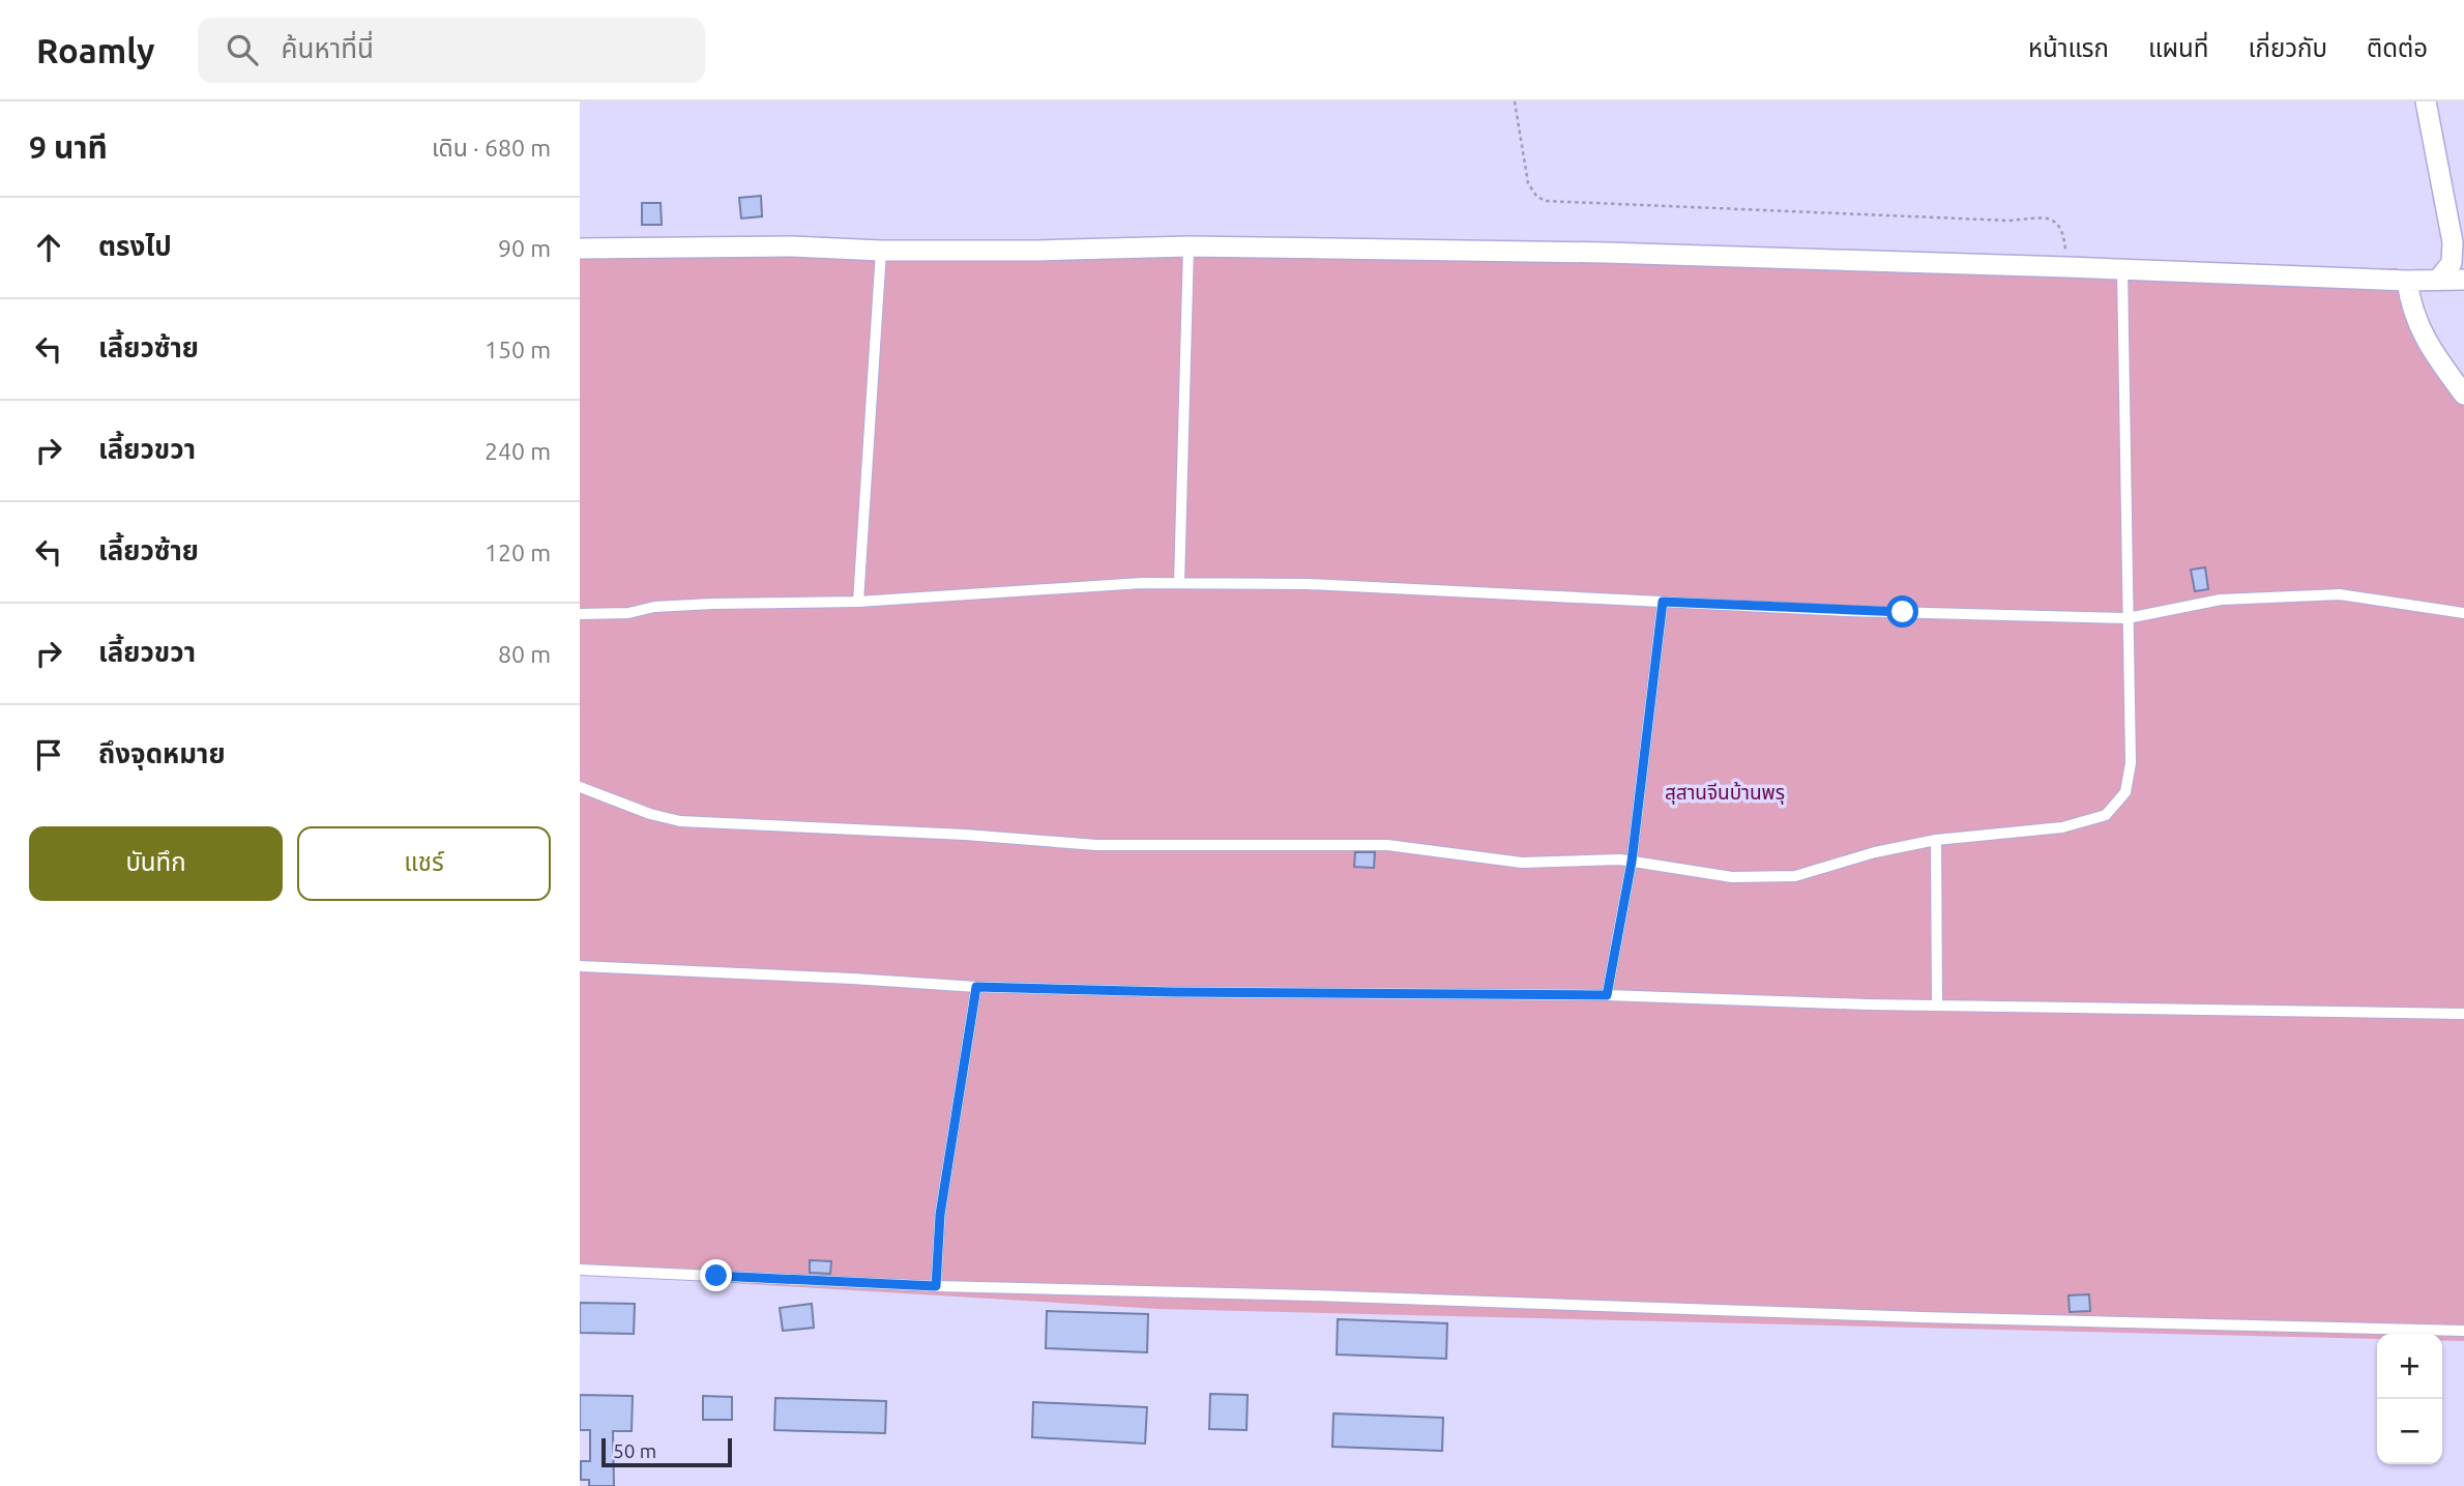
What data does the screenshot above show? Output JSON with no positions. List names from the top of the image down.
{
  "parks": ["สุสานจีนบ้านพรุ"],
  "scale_bar": "50 m",
  "page": {
    "header": "Roamly",
    "search": "ค้นหาที่นี่",
    "nav": [
      "หน้าแรก",
      "แผนที่",
      "เกี่ยวกับ",
      "ติดต่อ"
    ],
    "heading": ["9 นาที", "เดิน · 680 m"],
    "list": [
      ["ตรงไป", "90 m"],
      ["เลี้ยวซ้าย", "150 m"],
      ["เลี้ยวขวา", "240 m"],
      ["เลี้ยวซ้าย", "120 m"],
      ["เลี้ยวขวา", "80 m"],
      "ถึงจุดหมาย"
    ],
    "buttons": ["บันทึก", "แชร์"],
    "map_buttons": ["+", "−"],
    "scale": "50 m"
  }
}
